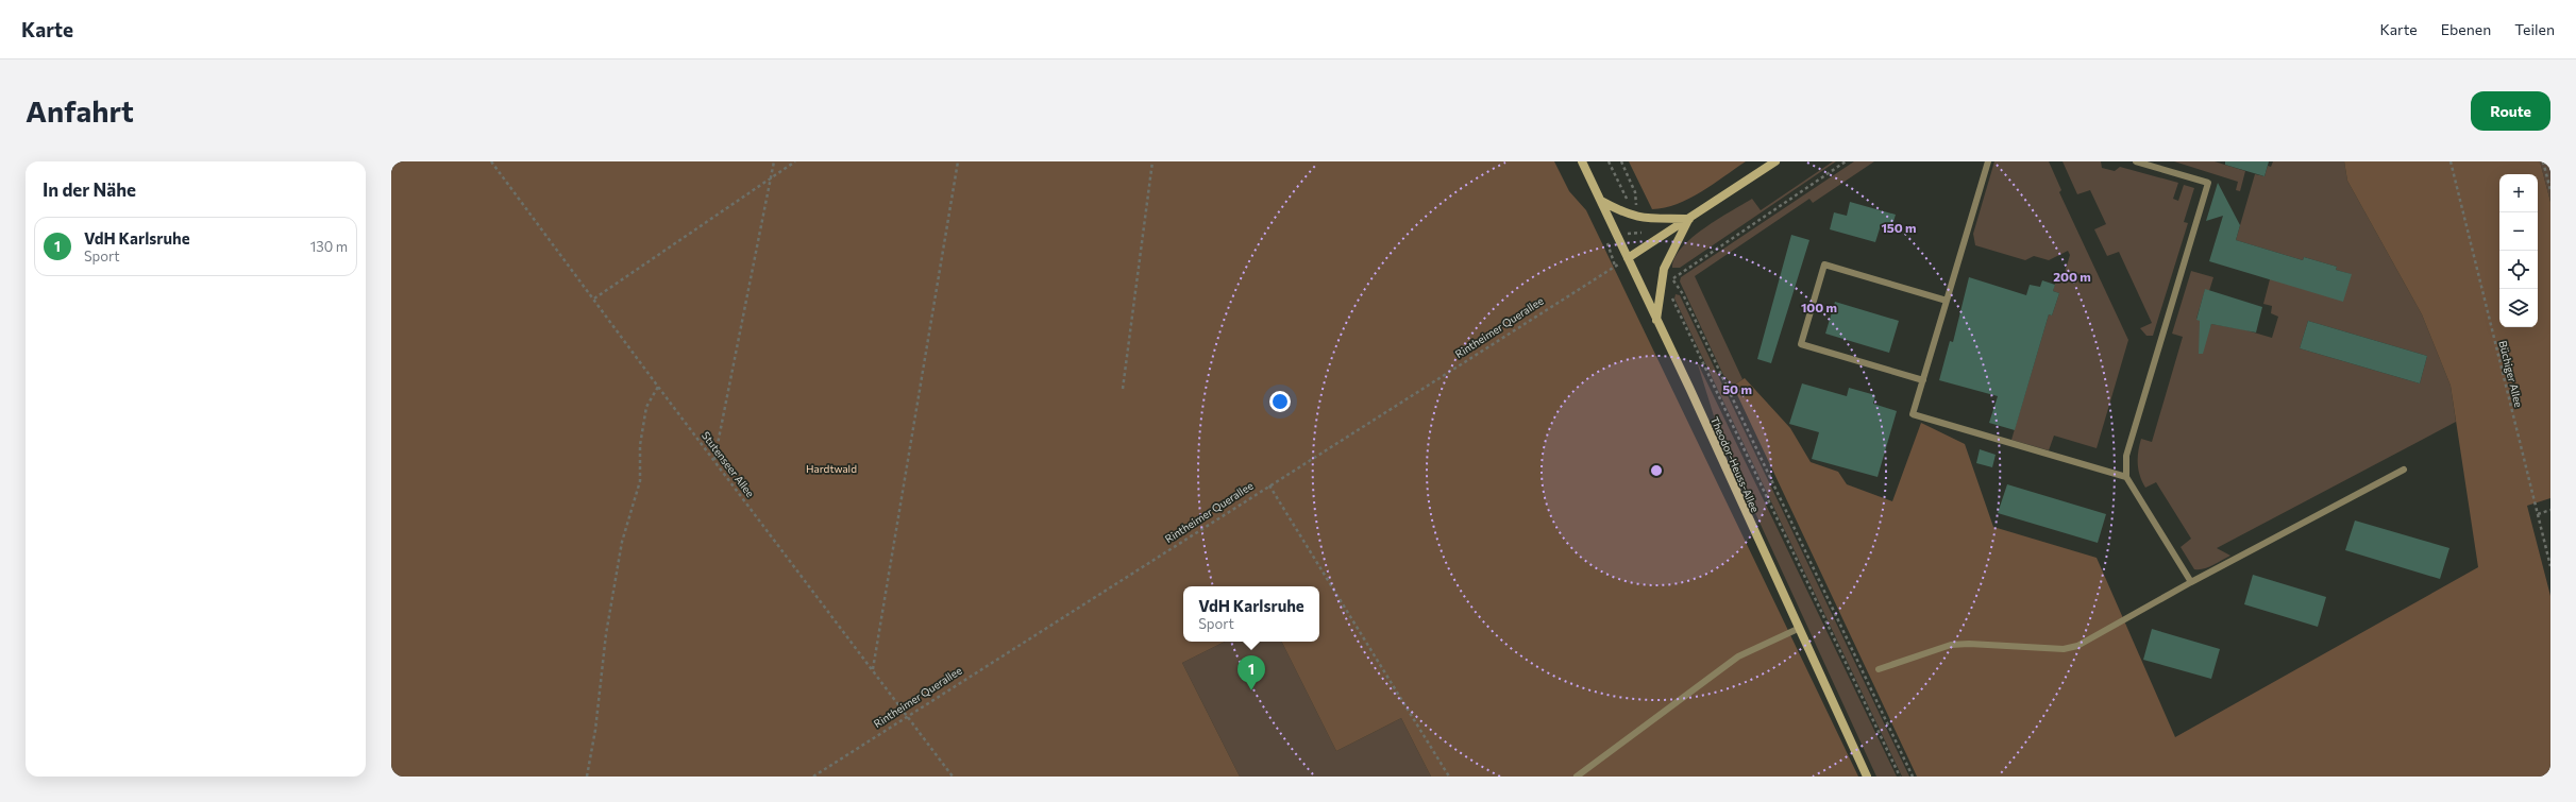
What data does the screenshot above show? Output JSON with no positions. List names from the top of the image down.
{
  "streets": {
    "main road": ["Theodor-Heuss-Allee"],
    "path": ["Rintheimer Querallee", "Büchiger Allee", "Stutenseer Allee"]
  },
  "crossings": [
    ["Rintheimer Querallee", "Stutenseer Allee"]
  ],
  "parks": ["Hardtwald"],
  "page": {
    "header": "Karte",
    "nav": ["Karte", "Ebenen", "Teilen"],
    "buttons": "Route",
    "title": "Anfahrt",
    "heading": "In der Nähe",
    "map_buttons": ["+", "−"],
    "list": [
      {
        "mark": "1",
        "name": "VdH Karlsruhe",
        "note": "Sport",
        "value": "130 m"
      }
    ],
    "popup": ["VdH Karlsruhe", "Sport"],
    "pins": "1"
  },
  "rings": [
    "150 m",
    "200 m",
    "100 m",
    "50 m"
  ]
}
